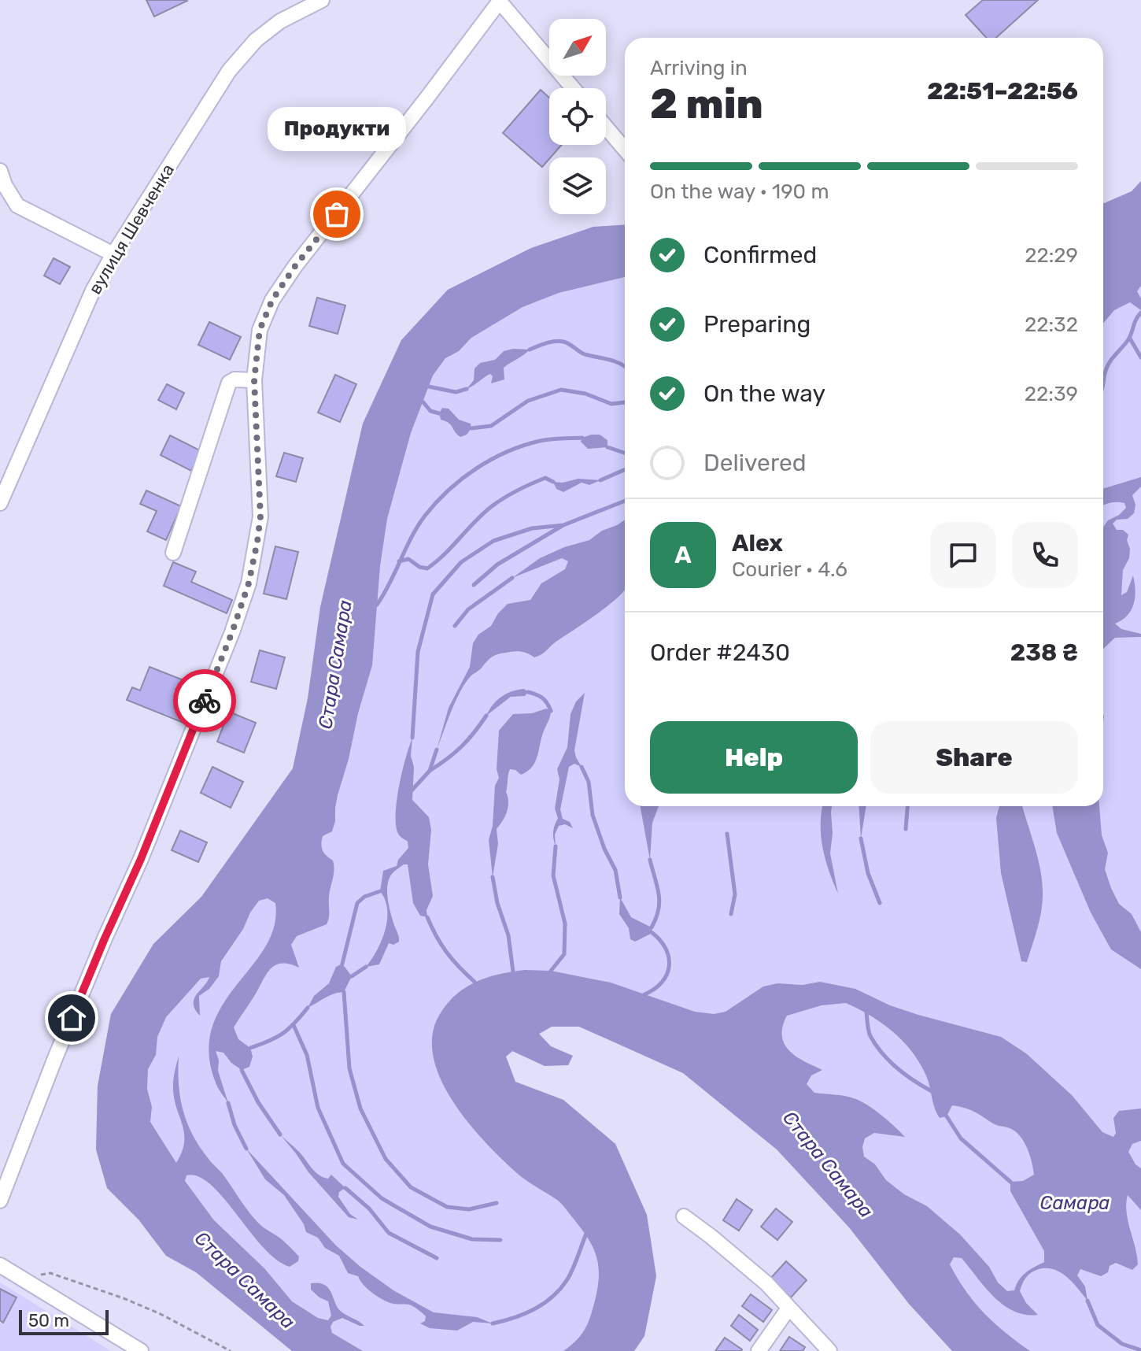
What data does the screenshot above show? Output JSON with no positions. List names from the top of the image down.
{
  "streets": {
    "street": ["вулиця Шевченка"]
  },
  "water": ["Стара Самара", "Самара"],
  "places": ["Продукти"],
  "scale_bar": "50 m",
  "north": "top right",
  "page": {
    "heading": ["2 min", "Arriving in", "22:51–22:56"],
    "panel": [
      "Alex",
      "Courier · 4.6",
      "Order #2430",
      "238 ₴"
    ],
    "bubble": "Продукти",
    "bar": "On the way · 190 m",
    "list": [
      ["Confirmed", "22:29"],
      ["Preparing", "22:32"],
      ["On the way", "22:39"],
      "Delivered"
    ],
    "round": "A",
    "buttons": ["Help", "Share"],
    "scale": "50 m"
  }
}
